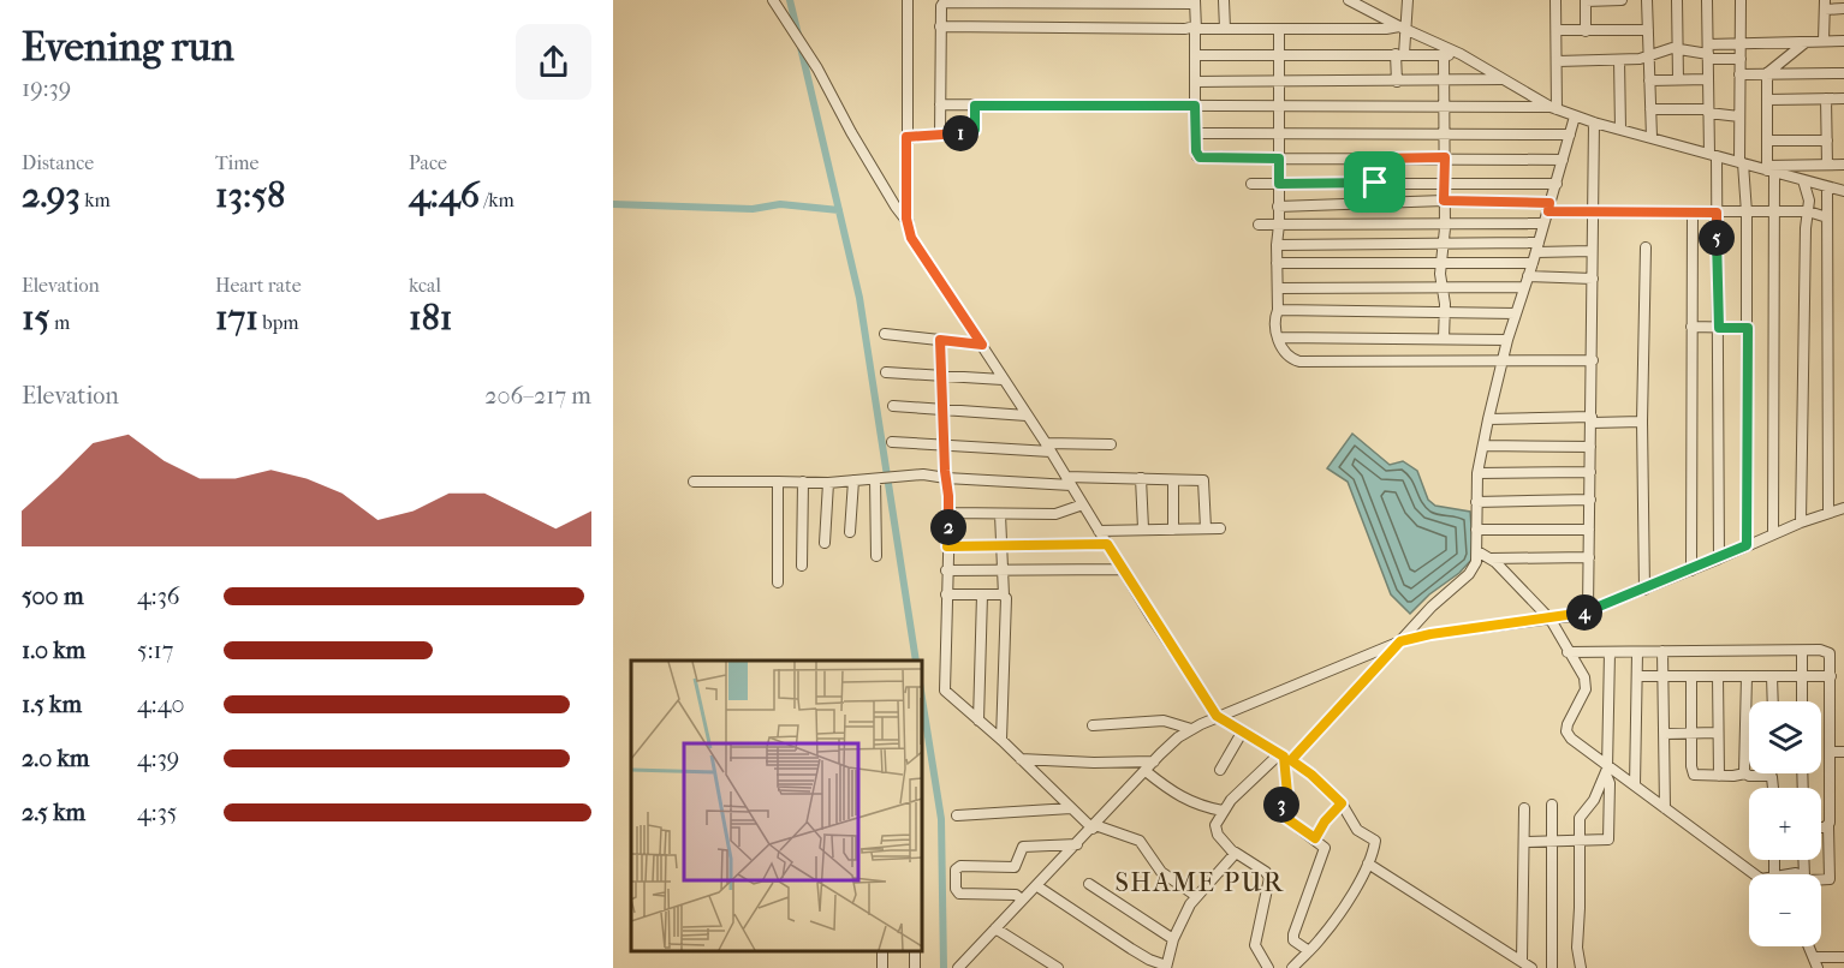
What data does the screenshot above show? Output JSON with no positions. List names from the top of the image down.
{
  "districts": ["SHAME PUR"],
  "page": {
    "heading": ["Evening run", "19:39"],
    "pins": [
      "1",
      "5",
      "2",
      "4",
      "3"
    ],
    "stats": [
      ["Distance", "2.93 km"],
      ["Time", "13:58"],
      ["Pace", "4:46 /km"],
      ["Elevation", "15 m"],
      ["Heart rate", "171 bpm"],
      ["kcal", "181"]
    ],
    "chart": ["Elevation", "206–217 m"],
    "list": [
      {
        "name": "500 m",
        "note": "4:36"
      },
      {
        "name": "1.0 km",
        "note": "5:17"
      },
      {
        "name": "1.5 km",
        "note": "4:40"
      },
      {
        "name": "2.0 km",
        "note": "4:39"
      },
      {
        "name": "2.5 km",
        "note": "4:35"
      }
    ],
    "map_buttons": ["+", "−"]
  }
}
